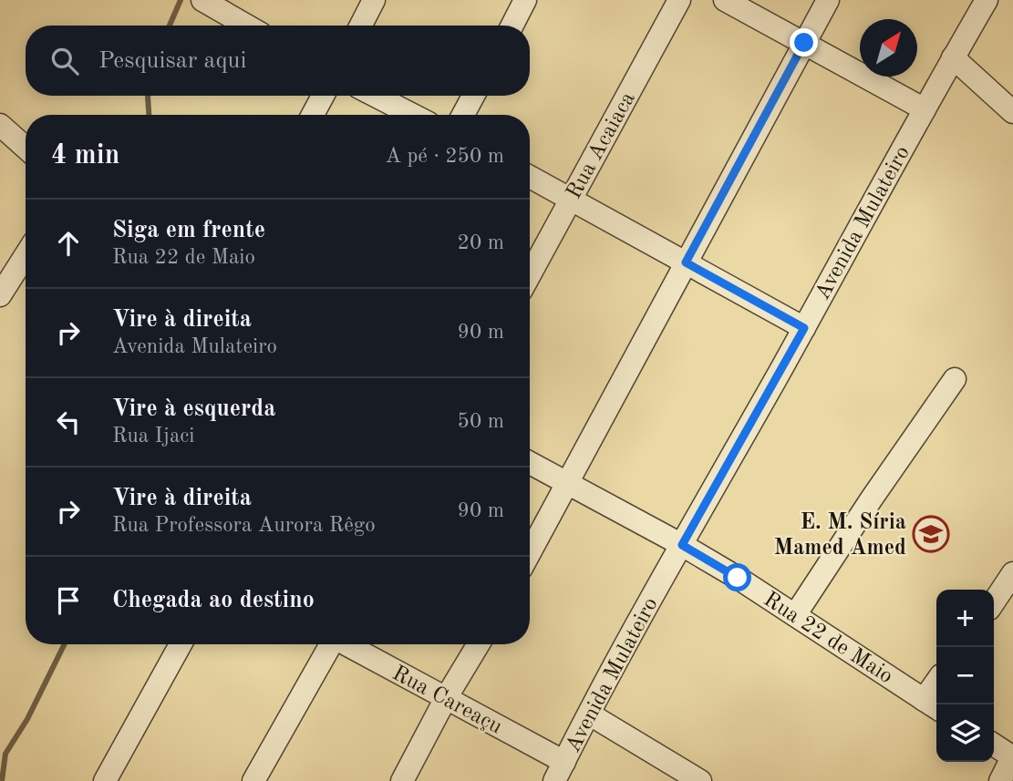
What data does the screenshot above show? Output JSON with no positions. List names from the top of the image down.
{
  "streets": {
    "street": [
      "Rua Acaiaca",
      "Avenida Mulateiro",
      "Rua 22 de Maio",
      "Rua Careaçu"
    ]
  },
  "crossings": [
    ["Avenida Mulateiro", "Rua 22 de Maio"],
    ["Avenida Mulateiro", "Rua Careaçu"]
  ],
  "places": {
    "school or university": ["E. M. Síria Mamed Amed"]
  },
  "north": "top right",
  "page": {
    "search": "Pesquisar aqui",
    "heading": ["4 min", "A pé · 250 m"],
    "list": [
      ["Siga em frente", "Rua 22 de Maio", "20 m"],
      ["Vire à direita", "Avenida Mulateiro", "90 m"],
      ["Vire à esquerda", "Rua Ijaci", "50 m"],
      ["Vire à direita", "Rua Professora Aurora Rêgo", "90 m"],
      "Chegada ao destino"
    ],
    "map_buttons": ["+", "−"]
  }
}
